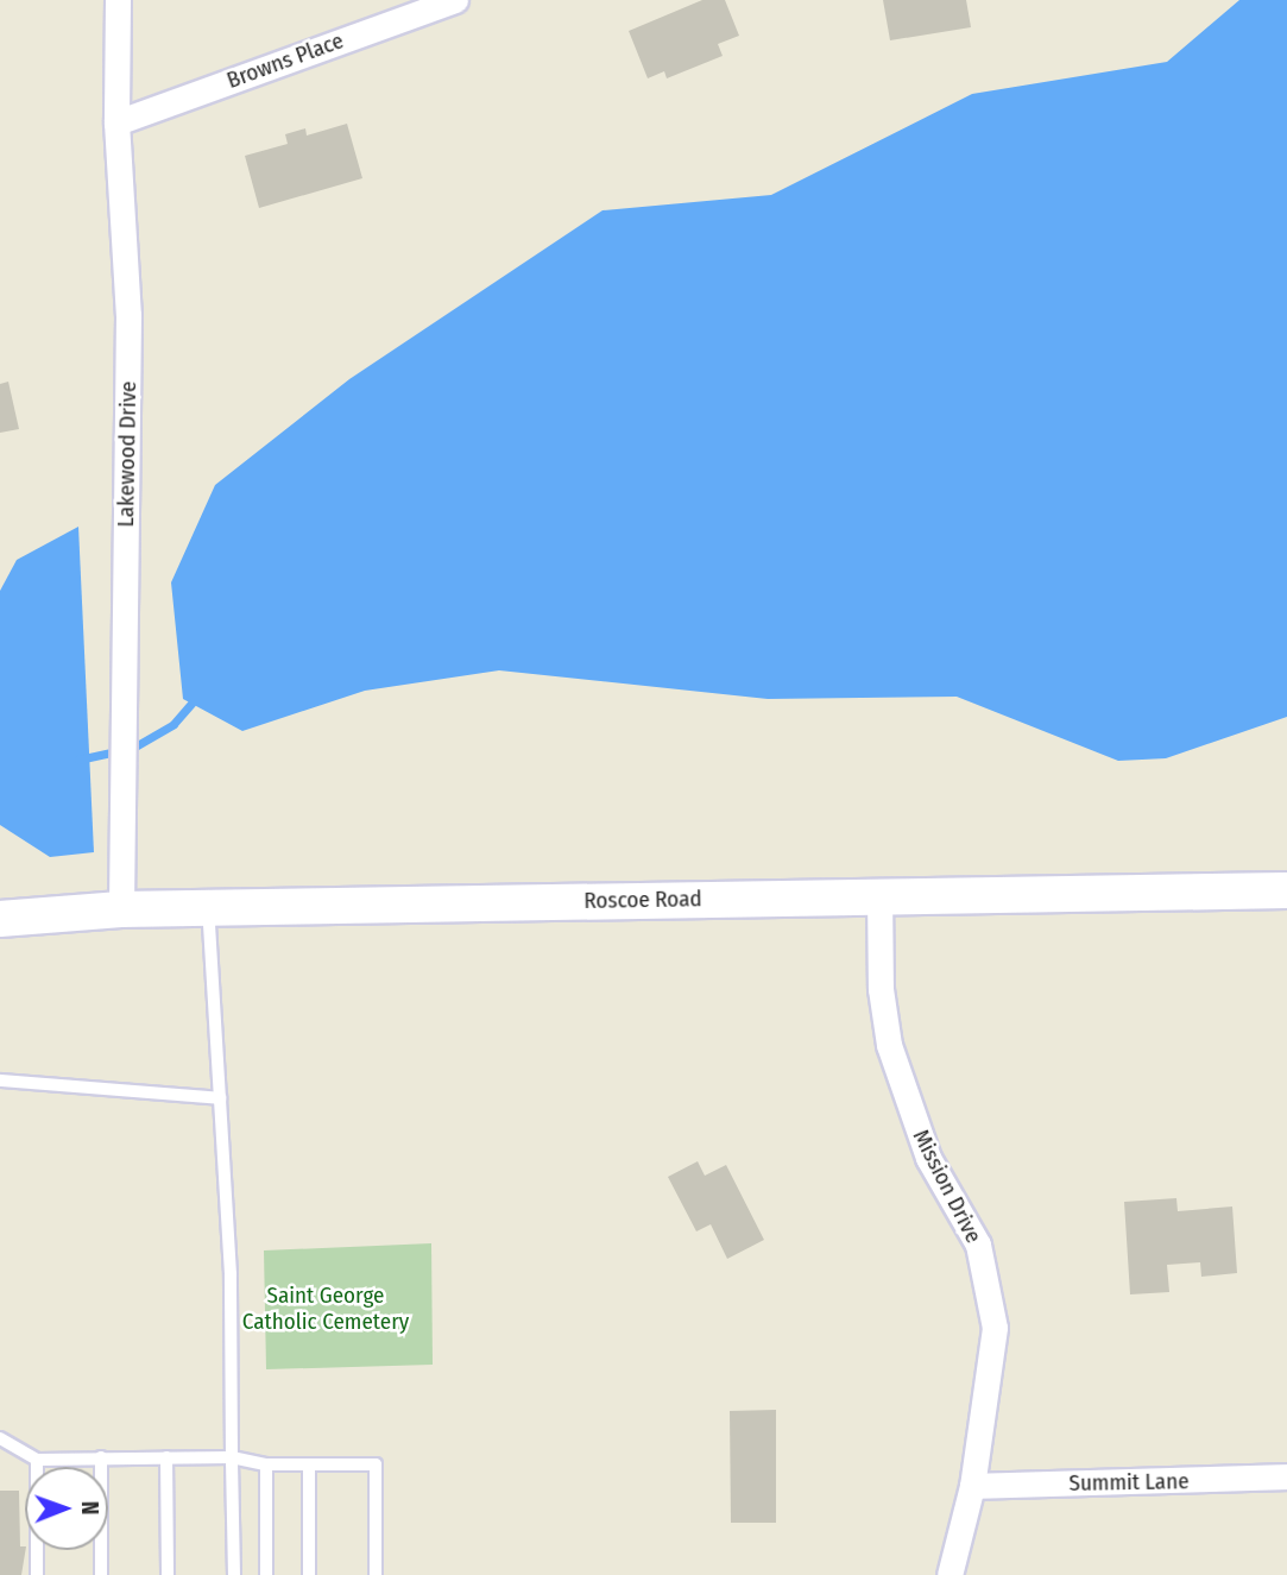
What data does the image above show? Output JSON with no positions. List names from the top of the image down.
{
  "streets": {
    "main road": ["Roscoe Road"],
    "street": [
      "Browns Place",
      "Lakewood Drive",
      "Mission Drive",
      "Summit Lane"
    ]
  },
  "crossings": [
    ["Browns Place", "Lakewood Drive"],
    ["Lakewood Drive", "Roscoe Road"],
    ["Roscoe Road", "Mission Drive"],
    ["Mission Drive", "Summit Lane"]
  ],
  "parks": ["Saint George Catholic Cemetery"],
  "north": "right"
}
